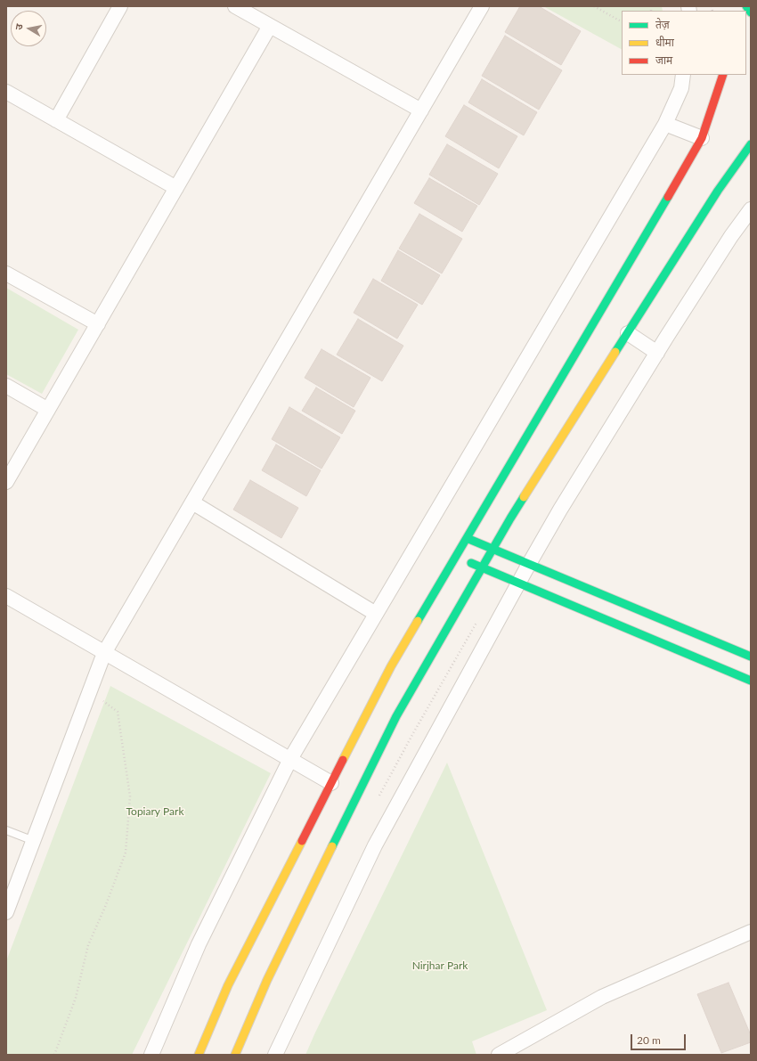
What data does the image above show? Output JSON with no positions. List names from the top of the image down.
{
  "parks": ["Topiary Park", "Nirjhar Park"],
  "legend": ["तेज़", "धीमा", "जाम"],
  "scale_bar": "20 m",
  "north": "left"
}
